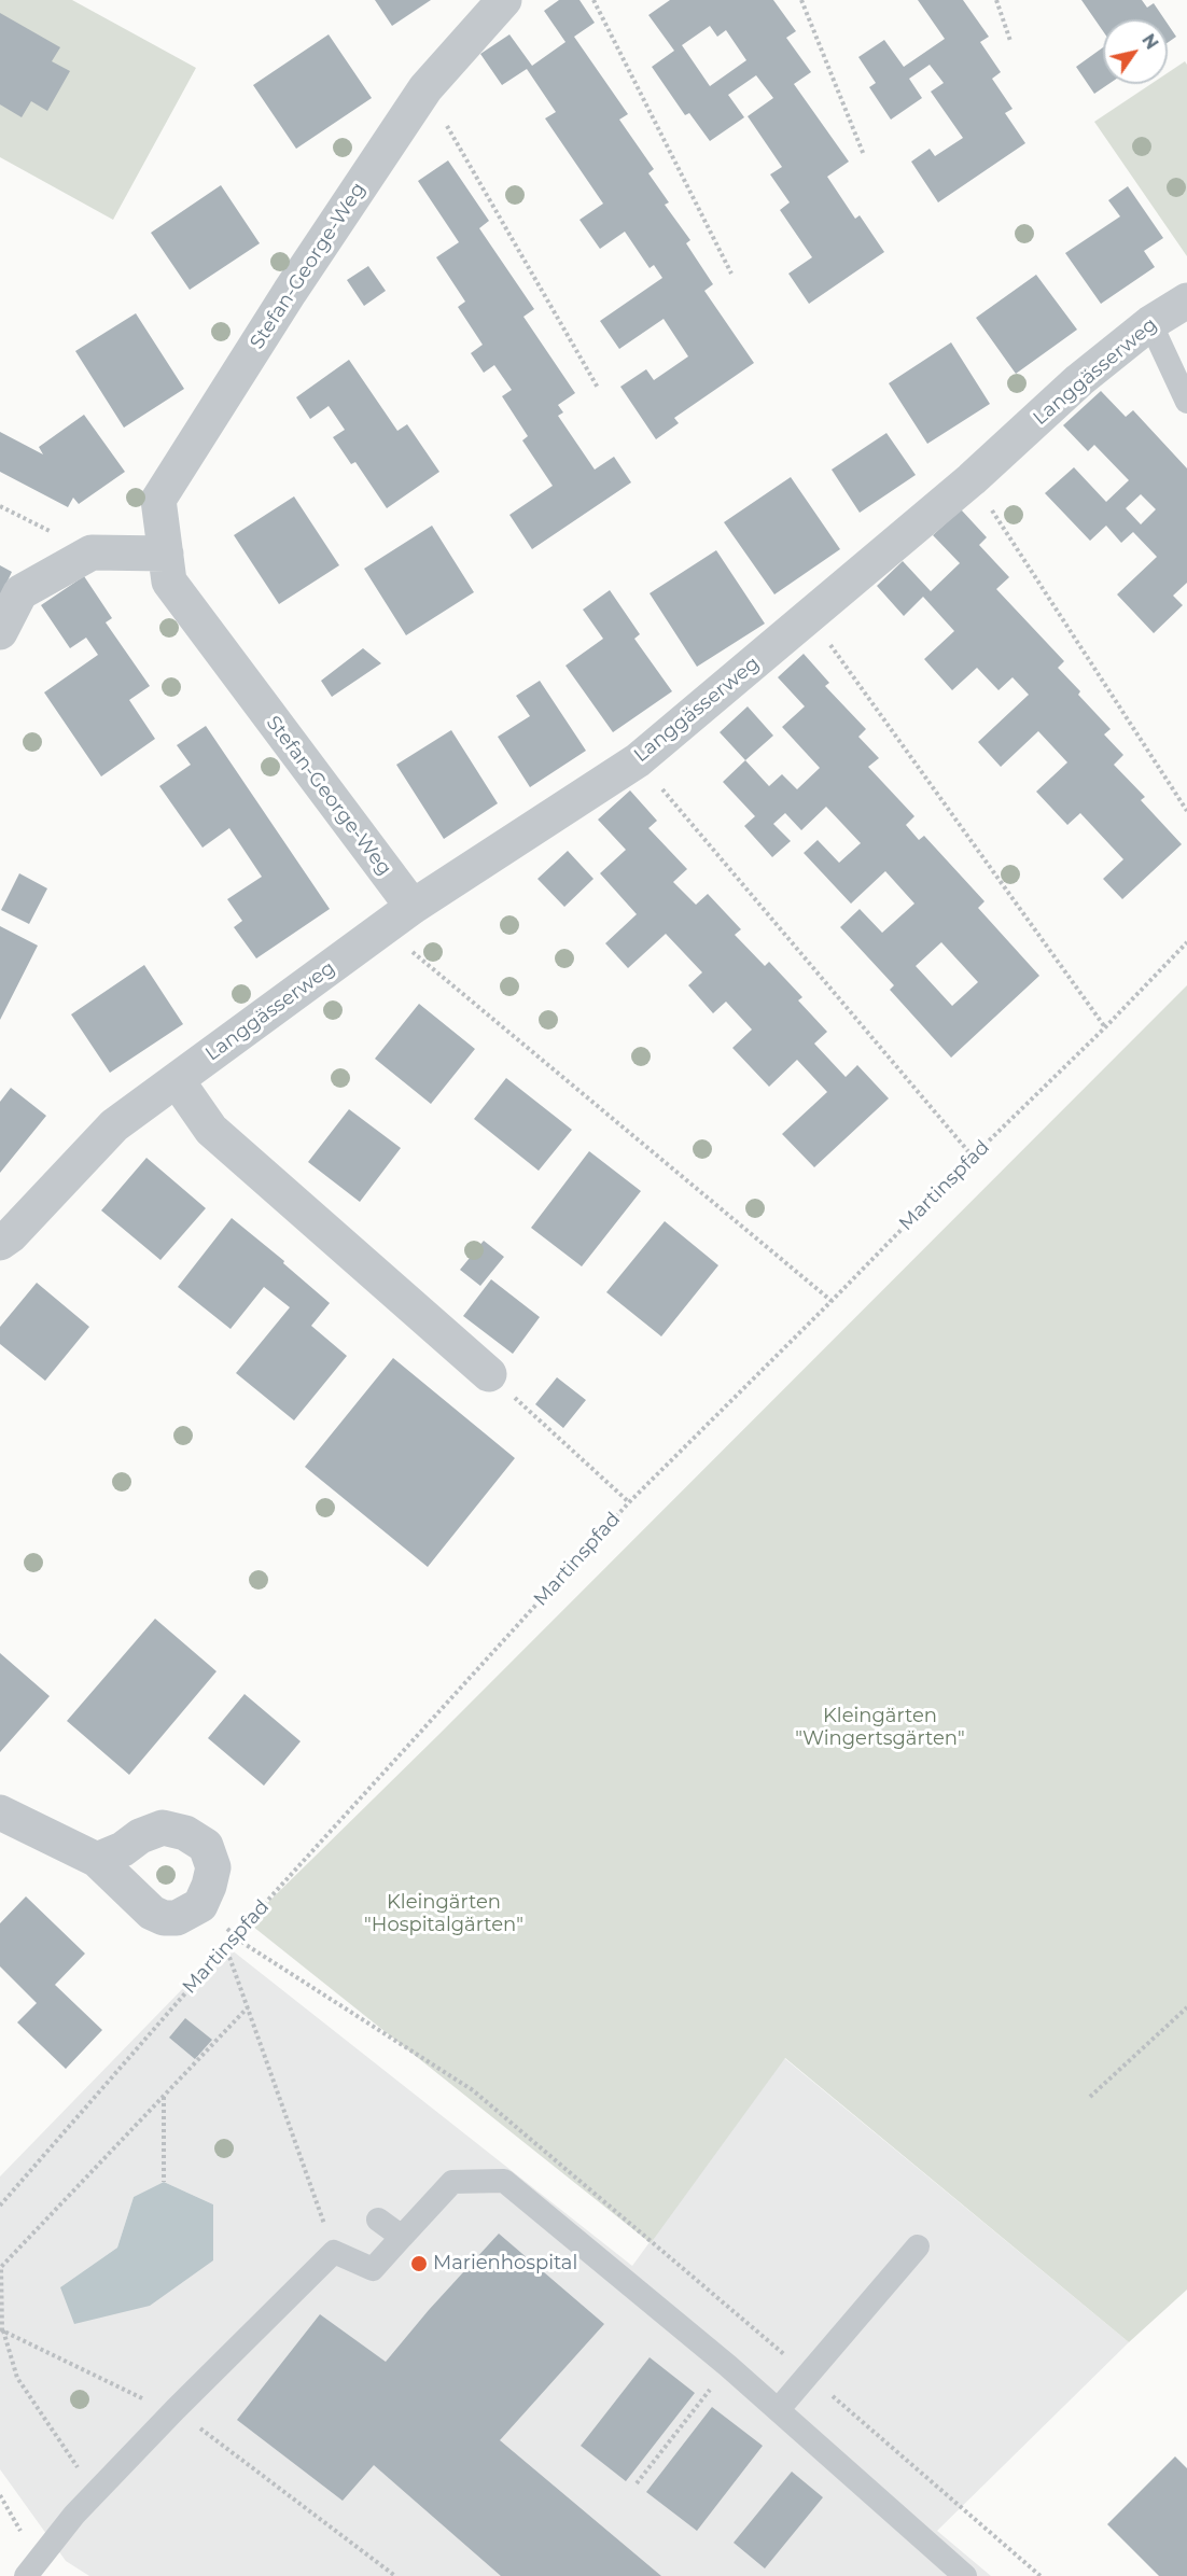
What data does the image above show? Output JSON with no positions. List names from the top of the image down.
{
  "streets": {
    "street": ["Stefan-George-Weg", "Langgässerweg"],
    "path": ["Martinspfad"]
  },
  "crossings": [
    ["Stefan-George-Weg", "Langgässerweg"]
  ],
  "parks": ["Kleingärten \"Wingertsgärten\"", "Kleingärten \"Hospitalgärten\""],
  "places": ["Marienhospital"],
  "north": "top right"
}
